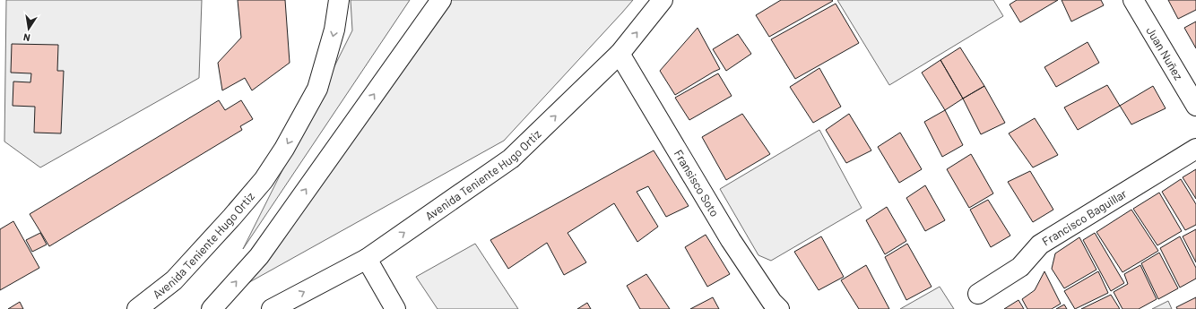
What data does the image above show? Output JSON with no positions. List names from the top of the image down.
{
  "streets": {
    "main road": [
      "Juan Nuñez",
      "Avenida Teniente Hugo Ortiz",
      "Fransisco Soto",
      "Francisco Baguillar"
    ]
  },
  "crossings": [
    ["Avenida Teniente Hugo Ortiz", "Fransisco Soto"]
  ],
  "north": "bottom"
}
